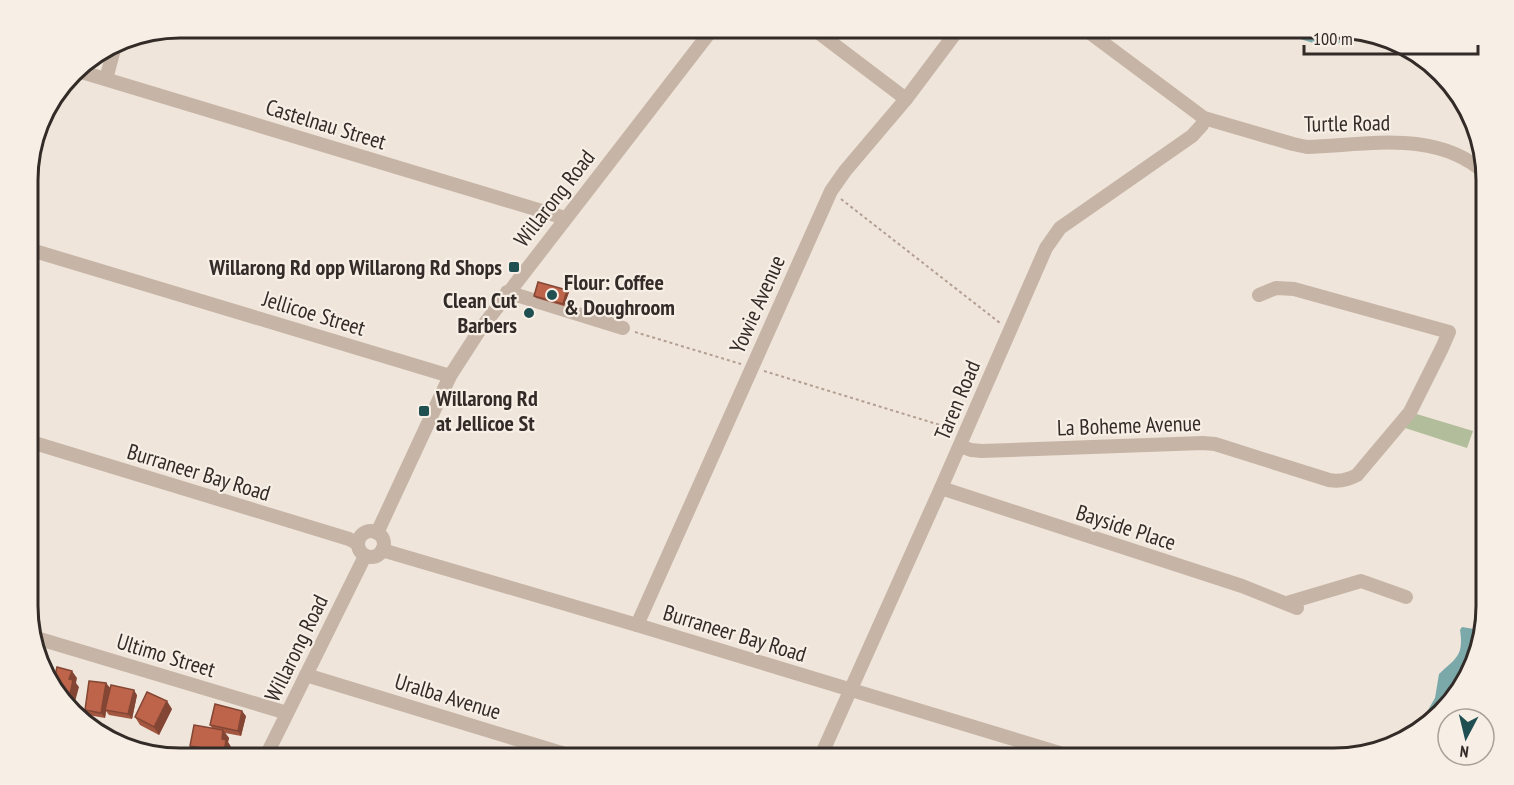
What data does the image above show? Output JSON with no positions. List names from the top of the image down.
{
  "streets": {
    "street": [
      "Turtle Road",
      "Castelnau Street",
      "Willarong Road",
      "Yowie Avenue",
      "Jellicoe Street",
      "Taren Road",
      "La Boheme Avenue",
      "Burraneer Bay Road",
      "Bayside Place",
      "Ultimo Street",
      "Uralba Avenue"
    ]
  },
  "crossings": [
    ["Turtle Road", "Taren Road"],
    ["Castelnau Street", "Willarong Road"],
    ["Willarong Road", "Jellicoe Street"],
    ["Willarong Road", "Burraneer Bay Road"],
    ["Willarong Road", "Ultimo Street"],
    ["Willarong Road", "Uralba Avenue"],
    ["Yowie Avenue", "Burraneer Bay Road"],
    ["Taren Road", "La Boheme Avenue"],
    ["Taren Road", "Burraneer Bay Road"],
    ["Taren Road", "Bayside Place"]
  ],
  "places": {
    "transit": ["Willarong Rd opp Willarong Rd Shops", "Willarong Rd at Jellicoe St"],
    "other": ["Flour: Coffee & Doughroom", "Clean Cut Barbers"]
  },
  "scale_bar": "100 m",
  "north": "bottom"
}
